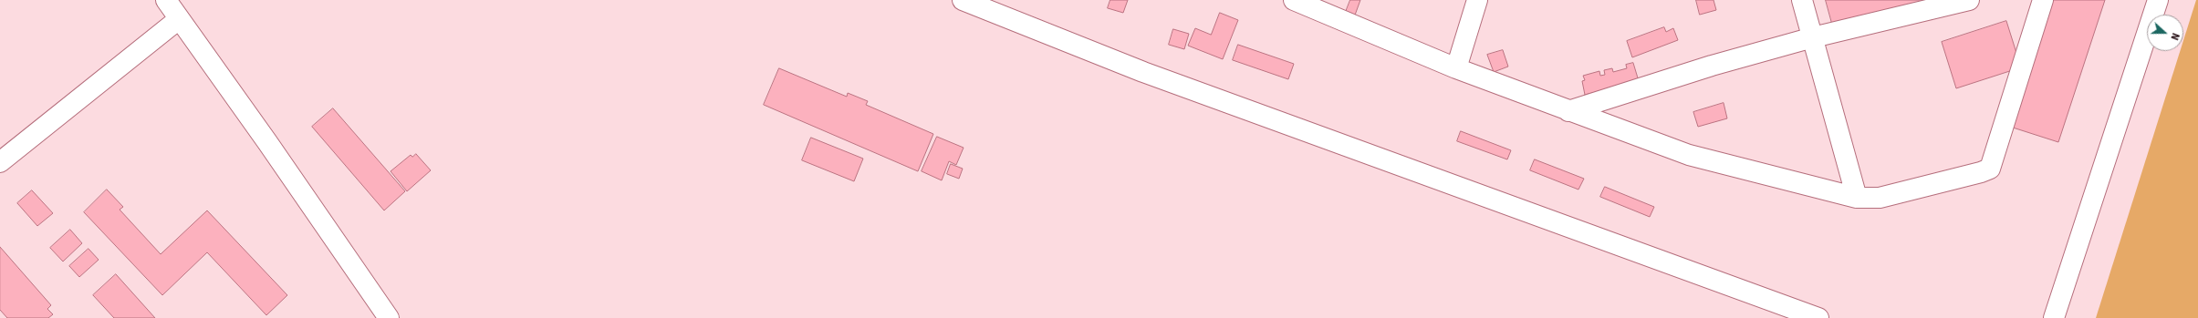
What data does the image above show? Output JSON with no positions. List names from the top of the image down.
{
  "north": "right"
}
